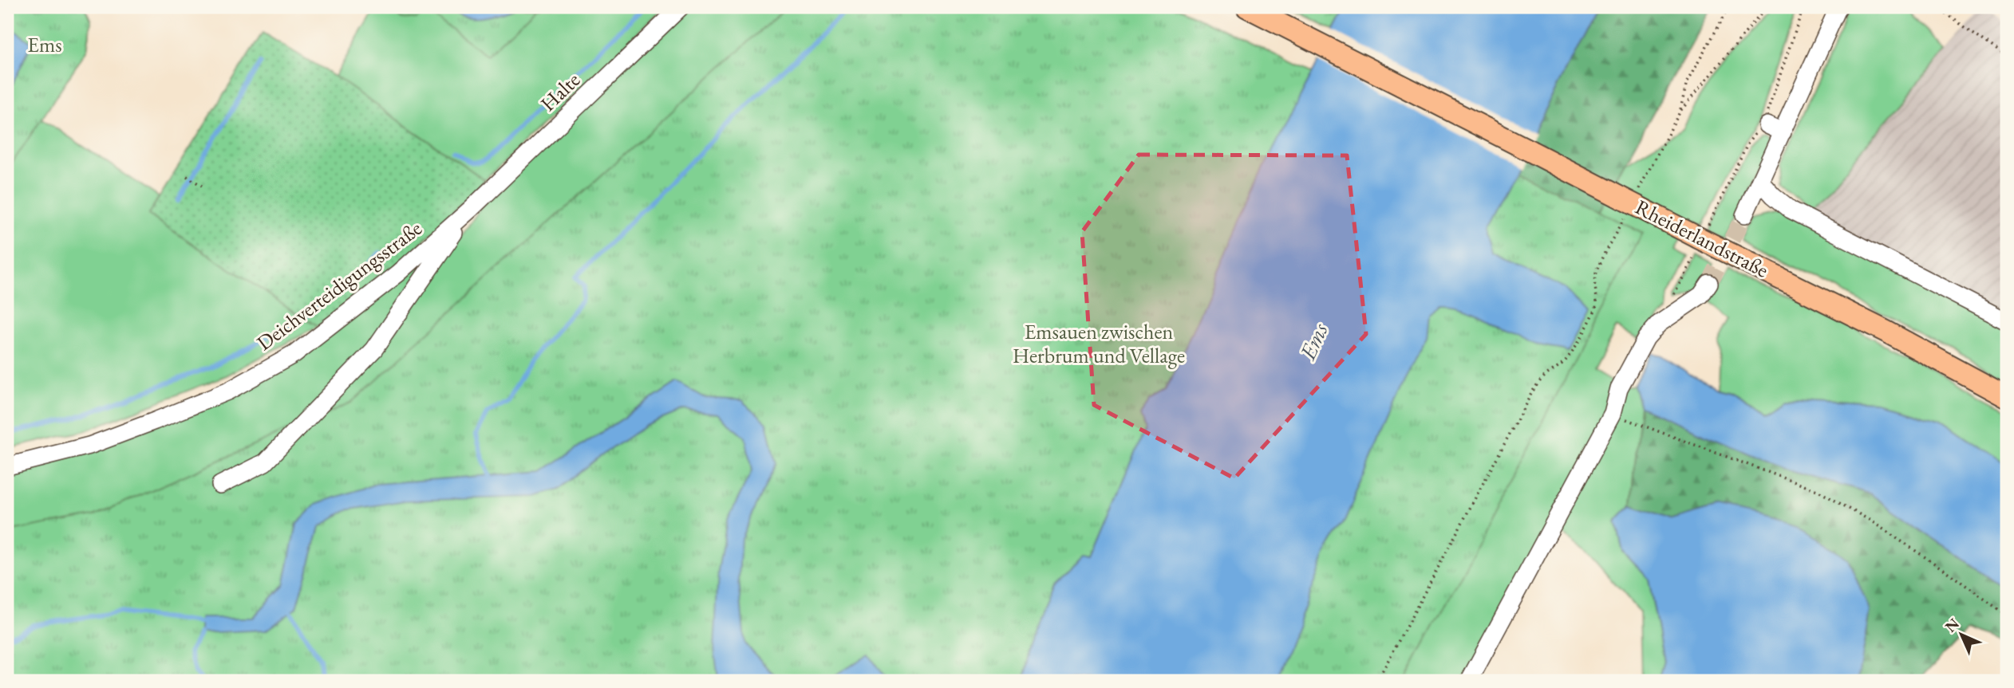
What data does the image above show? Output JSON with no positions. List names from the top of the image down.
{
  "streets": {
    "main road": ["Rheiderlandstraße"],
    "street": ["Halte", "Deichverteidigungsstraße"]
  },
  "crossings": [
    ["Halte", "Deichverteidigungsstraße"]
  ],
  "water": ["Ems"],
  "parks": ["Ems", "Emsauen zwischen Herbrum und Vellage"],
  "north": "top left"
}
